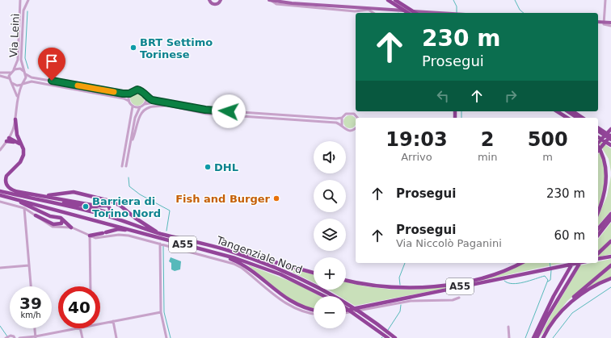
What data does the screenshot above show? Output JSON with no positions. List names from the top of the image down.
{
  "streets": {
    "highway": ["A55", "Tangenziale Nord"],
    "street": ["Via Leinì"]
  },
  "crossings": [
    ["A55", "Tangenziale Nord"]
  ],
  "places": [
    "BRT Settimo Torinese",
    "DHL",
    "Fish and Burger",
    "Barriera di Torino Nord"
  ],
  "page": {
    "turn": ["230 m", "Prosegui"],
    "eta": [
      "19:03",
      "Arrivo",
      "2",
      "min",
      "500",
      "m"
    ],
    "map_buttons": ["+", "−"],
    "list": [
      {
        "name": "Prosegui",
        "value": "230 m"
      },
      {
        "name": "Prosegui",
        "note": "Via Niccolò Paganini",
        "value": "60 m"
      }
    ],
    "speed": "39 km/h",
    "limit": "40"
  }
}
